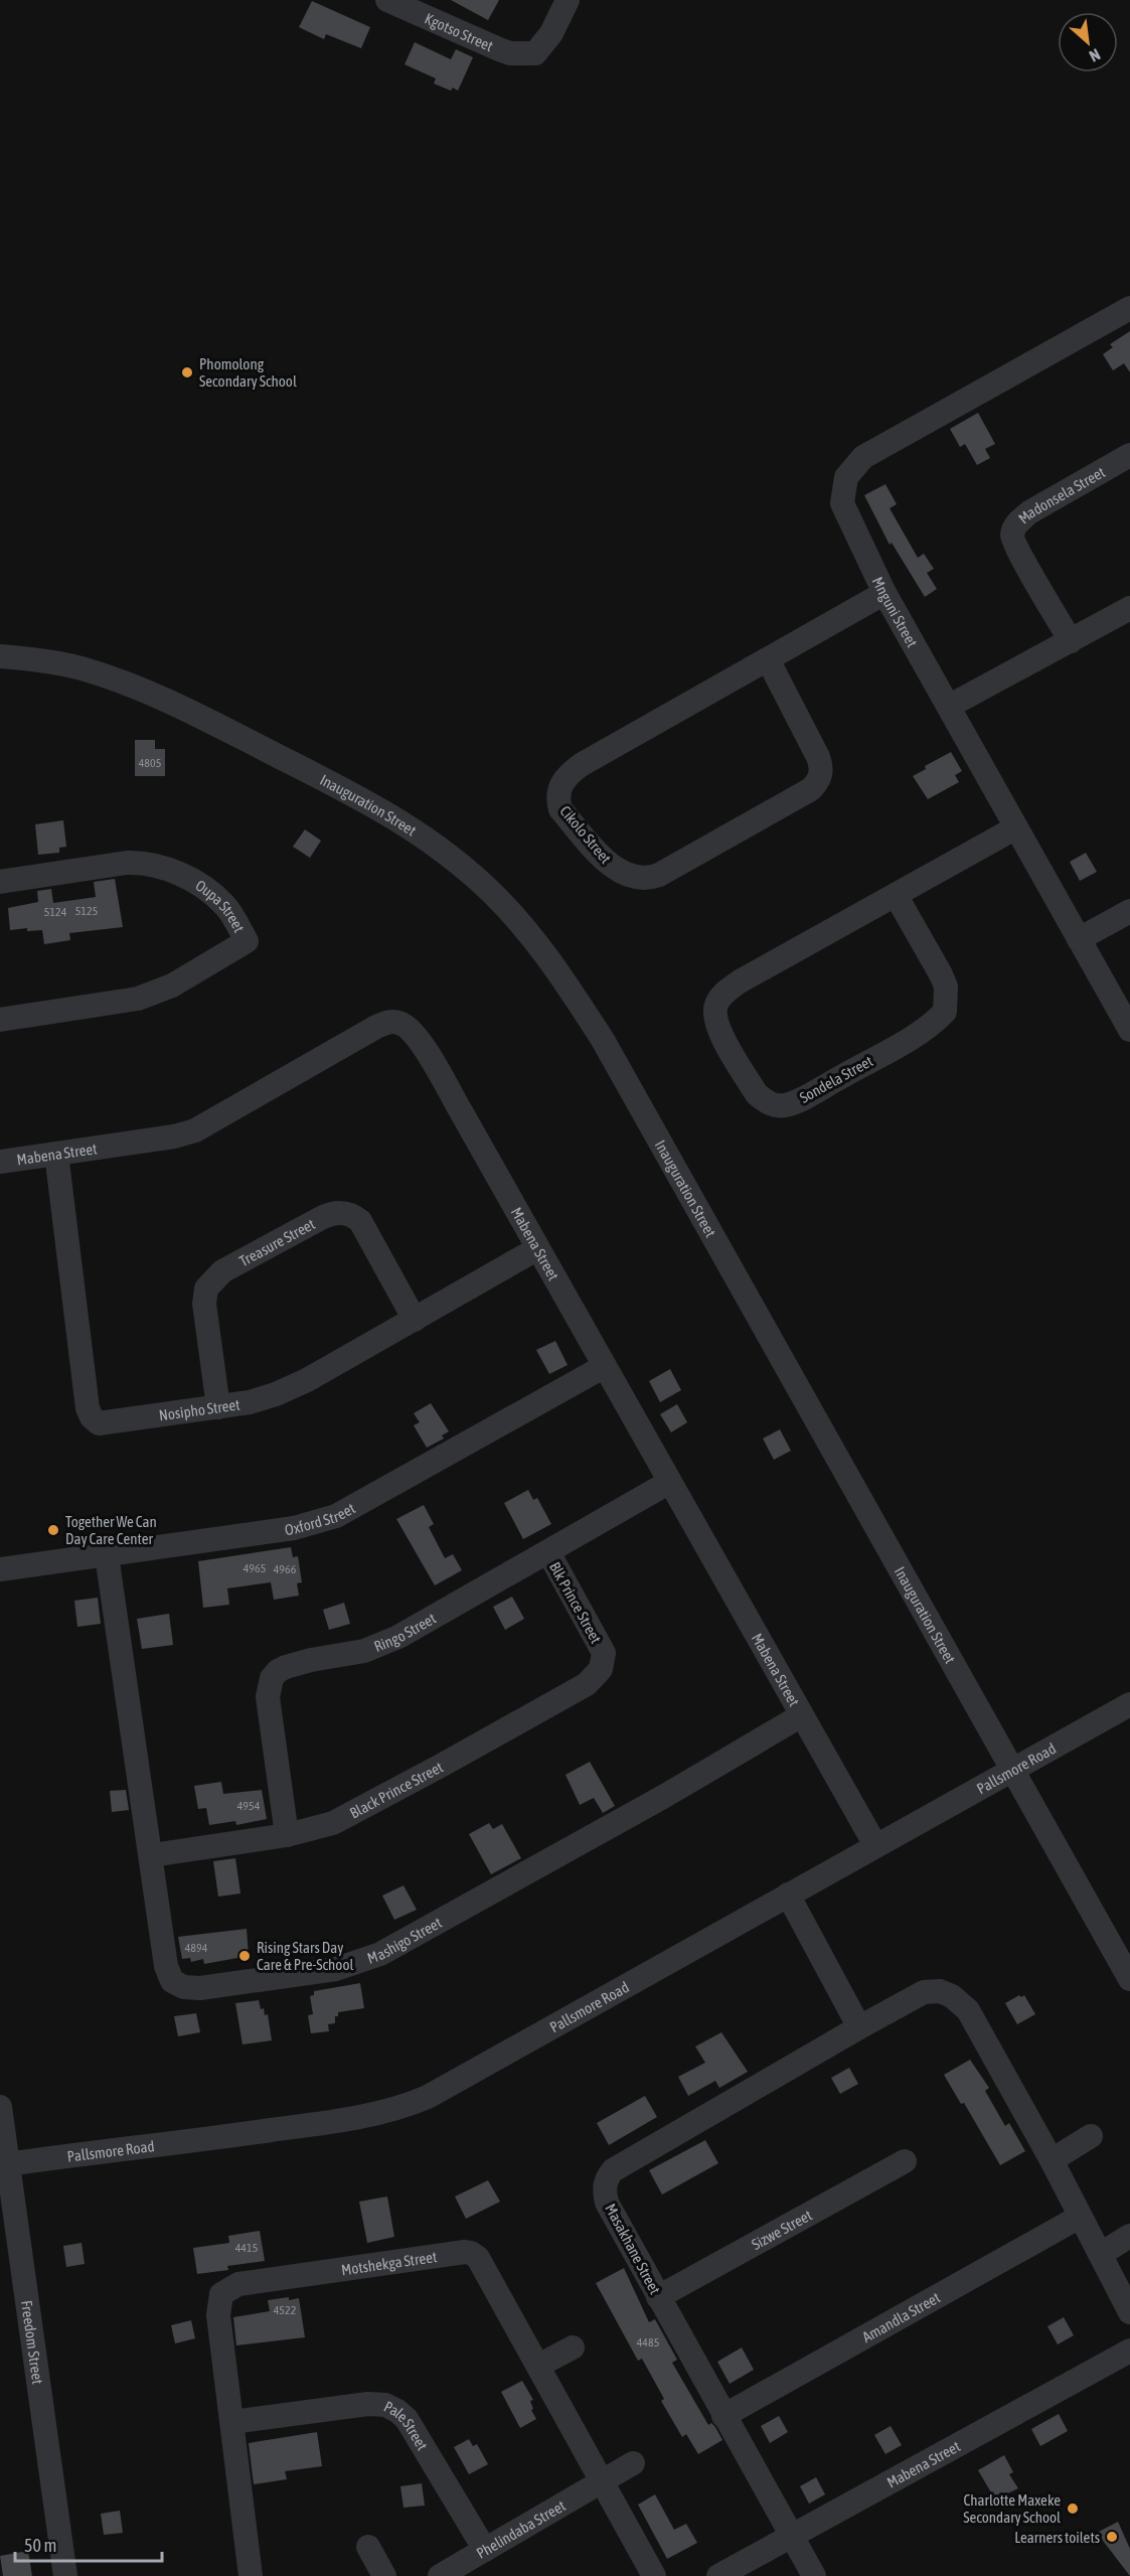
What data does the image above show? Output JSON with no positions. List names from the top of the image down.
{
  "streets": {
    "street": [
      "Kgotso Street",
      "Madonsela Street",
      "Mnguni Street",
      "Inauguration Street",
      "Cikolo Street",
      "Oupa Street",
      "Sondela Street",
      "Mabena Street",
      "Treasure Street",
      "Nosipho Street",
      "Oxford Street",
      "Blk Prince Street",
      "Ringo Street",
      "Pallsmore Road",
      "Black Prince Street",
      "Mashigo Street",
      "Sizwe Street",
      "Masakhane Street",
      "Motshekga Street",
      "Amandla Street",
      "Freedom Street",
      "Pale Street",
      "Phelindaba Street"
    ]
  },
  "crossings": [
    ["Mnguni Street", "Cikolo Street"],
    ["Mnguni Street", "Sondela Street"],
    ["Inauguration Street", "Pallsmore Road"],
    ["Mabena Street", "Nosipho Street"],
    ["Mabena Street", "Oxford Street"],
    ["Mabena Street", "Ringo Street"],
    ["Mabena Street", "Pallsmore Road"],
    ["Mabena Street", "Mashigo Street"],
    ["Mabena Street", "Masakhane Street"],
    ["Treasure Street", "Nosipho Street"],
    ["Oxford Street", "Mashigo Street"],
    ["Blk Prince Street", "Ringo Street"],
    ["Blk Prince Street", "Black Prince Street"],
    ["Ringo Street", "Black Prince Street"],
    ["Pallsmore Road", "Freedom Street"],
    ["Black Prince Street", "Mashigo Street"],
    ["Sizwe Street", "Masakhane Street"],
    ["Masakhane Street", "Amandla Street"],
    ["Motshekga Street", "Pale Street"],
    ["Motshekga Street", "Phelindaba Street"],
    ["Pale Street", "Phelindaba Street"]
  ],
  "places": [
    "Phomolong Secondary School",
    "Together We Can Day Care Center",
    "Rising Stars Day Care & Pre-School",
    "Charlotte Maxeke Secondary School",
    "Learners toilets"
  ],
  "house_numbers": [
    "4805",
    "5125",
    "5124",
    "4965",
    "4966",
    "4954",
    "4894",
    "4415",
    "4522",
    "4485"
  ],
  "scale_bar": "50 m",
  "north": "bottom right"
}
